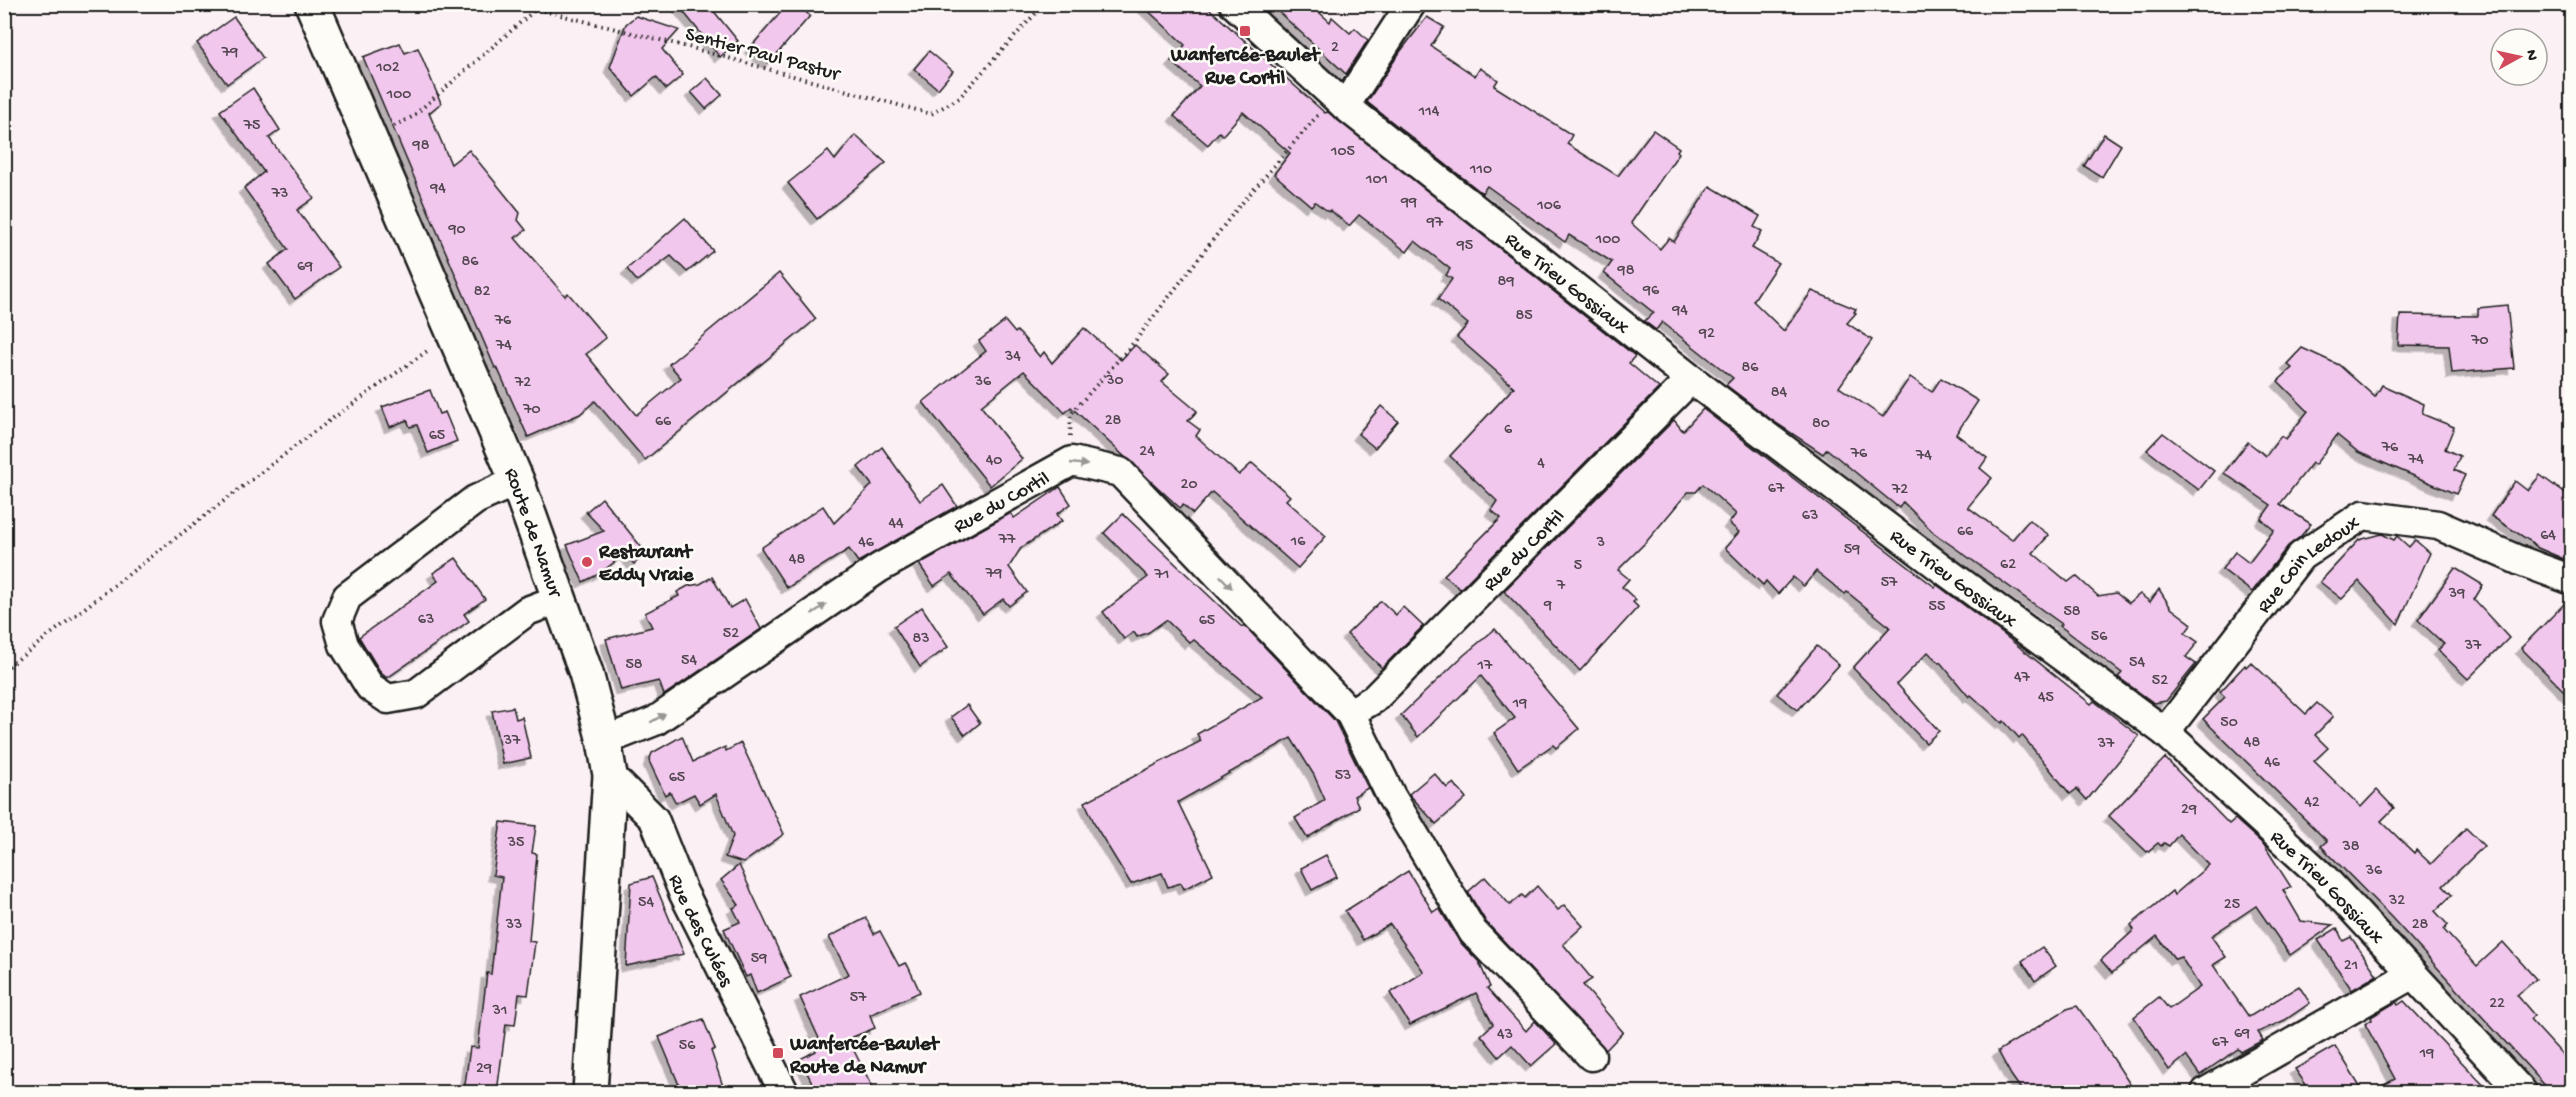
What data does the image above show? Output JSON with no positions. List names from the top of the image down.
{
  "streets": {
    "main road": ["Route de Namur"],
    "street": [
      "Rue Trieu Gossiaux",
      "Rue du Cortil",
      "Rue Coin Ledoux",
      "Rue des Culées"
    ],
    "path": ["Sentier Paul Pastur"]
  },
  "crossings": [
    ["Sentier Paul Pastur", "Route de Namur"],
    ["Rue Trieu Gossiaux", "Rue du Cortil"],
    ["Rue Trieu Gossiaux", "Rue Coin Ledoux"],
    ["Rue du Cortil", "Route de Namur"],
    ["Route de Namur", "Rue des Culées"]
  ],
  "one_way": ["Rue du Cortil"],
  "places": {
    "transit": ["Wanfercée-Baulet Rue Cortil", "Wanfercée-Baulet Route de Namur"],
    "other": ["Restaurant Eddy Vraie"]
  },
  "house_numbers": [
    "2",
    "79",
    "102",
    "100",
    "114",
    "75",
    "98",
    "105",
    "110",
    "101",
    "94",
    "73",
    "99",
    "106",
    "97",
    "90",
    "100",
    "95",
    "86",
    "69",
    "98",
    "89",
    "96",
    "82",
    "94",
    "85",
    "76",
    "92",
    "70",
    "74",
    "34",
    "86",
    "30",
    "36",
    "72",
    "84",
    "70",
    "28",
    "66",
    "80",
    "6",
    "65",
    "76",
    "24",
    "76",
    "74",
    "74",
    "40",
    "4",
    "20",
    "67",
    "72",
    "63",
    "44",
    "66",
    "64",
    "77",
    "16",
    "46",
    "3",
    "59",
    "48",
    "62",
    "5",
    "79",
    "71",
    "57",
    "7",
    "39",
    "9",
    "55",
    "58",
    "63",
    "65",
    "52",
    "56",
    "83",
    "37",
    "54",
    "54",
    "58",
    "17",
    "47",
    "52",
    "45",
    "19",
    "50",
    "37",
    "48",
    "37",
    "46",
    "53",
    "65",
    "42",
    "29",
    "35",
    "38",
    "36",
    "32",
    "54",
    "25",
    "33",
    "28",
    "59",
    "21",
    "57",
    "22",
    "31",
    "69",
    "43",
    "67",
    "56",
    "19",
    "29"
  ],
  "north": "right"
}
